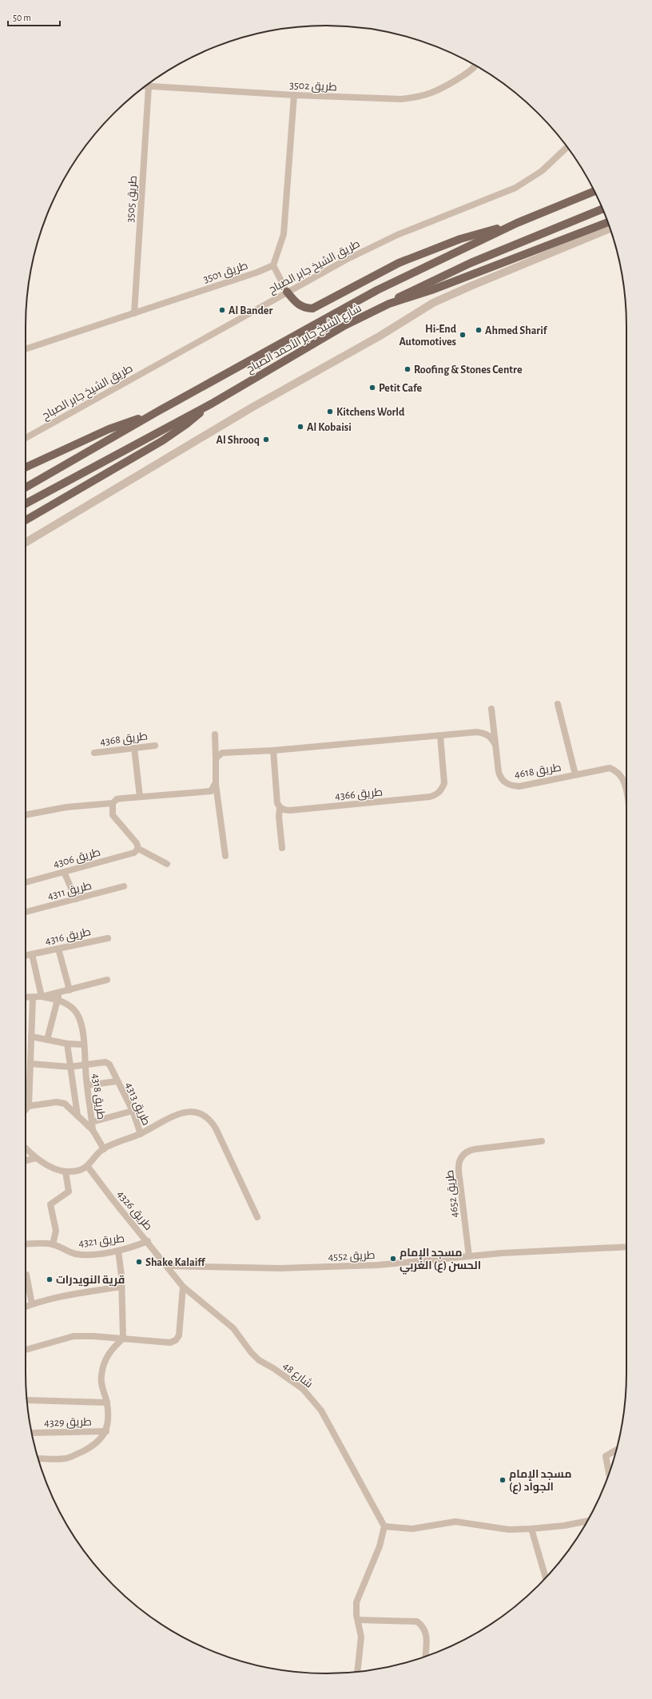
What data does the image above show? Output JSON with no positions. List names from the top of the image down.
{
  "streets": {
    "main road": ["شارع الشيخ جابر الأحمد الصباح"],
    "street": [
      "طريق 3502",
      "طريق 3505",
      "طريق الشيخ جابر الصباح",
      "طريق 3501",
      "طريق 4368",
      "طريق 4618",
      "طريق 4366",
      "طريق 4306",
      "طريق 4311",
      "طريق 4316",
      "طريق 4318",
      "طريق 4313",
      "طريق 4652",
      "طريق 4326",
      "طريق 4321",
      "طريق 4552",
      "شارع 48",
      "طريق 4329"
    ]
  },
  "crossings": [
    ["طريق 3502", "طريق 3505"],
    ["طريق 3505", "طريق 3501"],
    ["طريق 4316", "طريق 4318"],
    ["طريق 4318", "طريق 4313"],
    ["طريق 4313", "طريق 4326"],
    ["طريق 4652", "طريق 4552"],
    ["طريق 4326", "طريق 4321"],
    ["طريق 4326", "طريق 4552"],
    ["طريق 4326", "شارع 48"],
    ["طريق 4552", "شارع 48"]
  ],
  "places": [
    "Al Bander",
    "Ahmed Sharif",
    "Hi-End Automotives",
    "Roofing & Stones Centre",
    "Petit Cafe",
    "Kitchens World",
    "Al Kobaisi",
    "Al Shrooq",
    "مسجد الإمام الحسن (ع) الغربي",
    "Shake Kalaiff",
    "قرية النويدرات",
    "مسجد الإمام الجواد (ع)"
  ],
  "scale_bar": "50 m"
}
